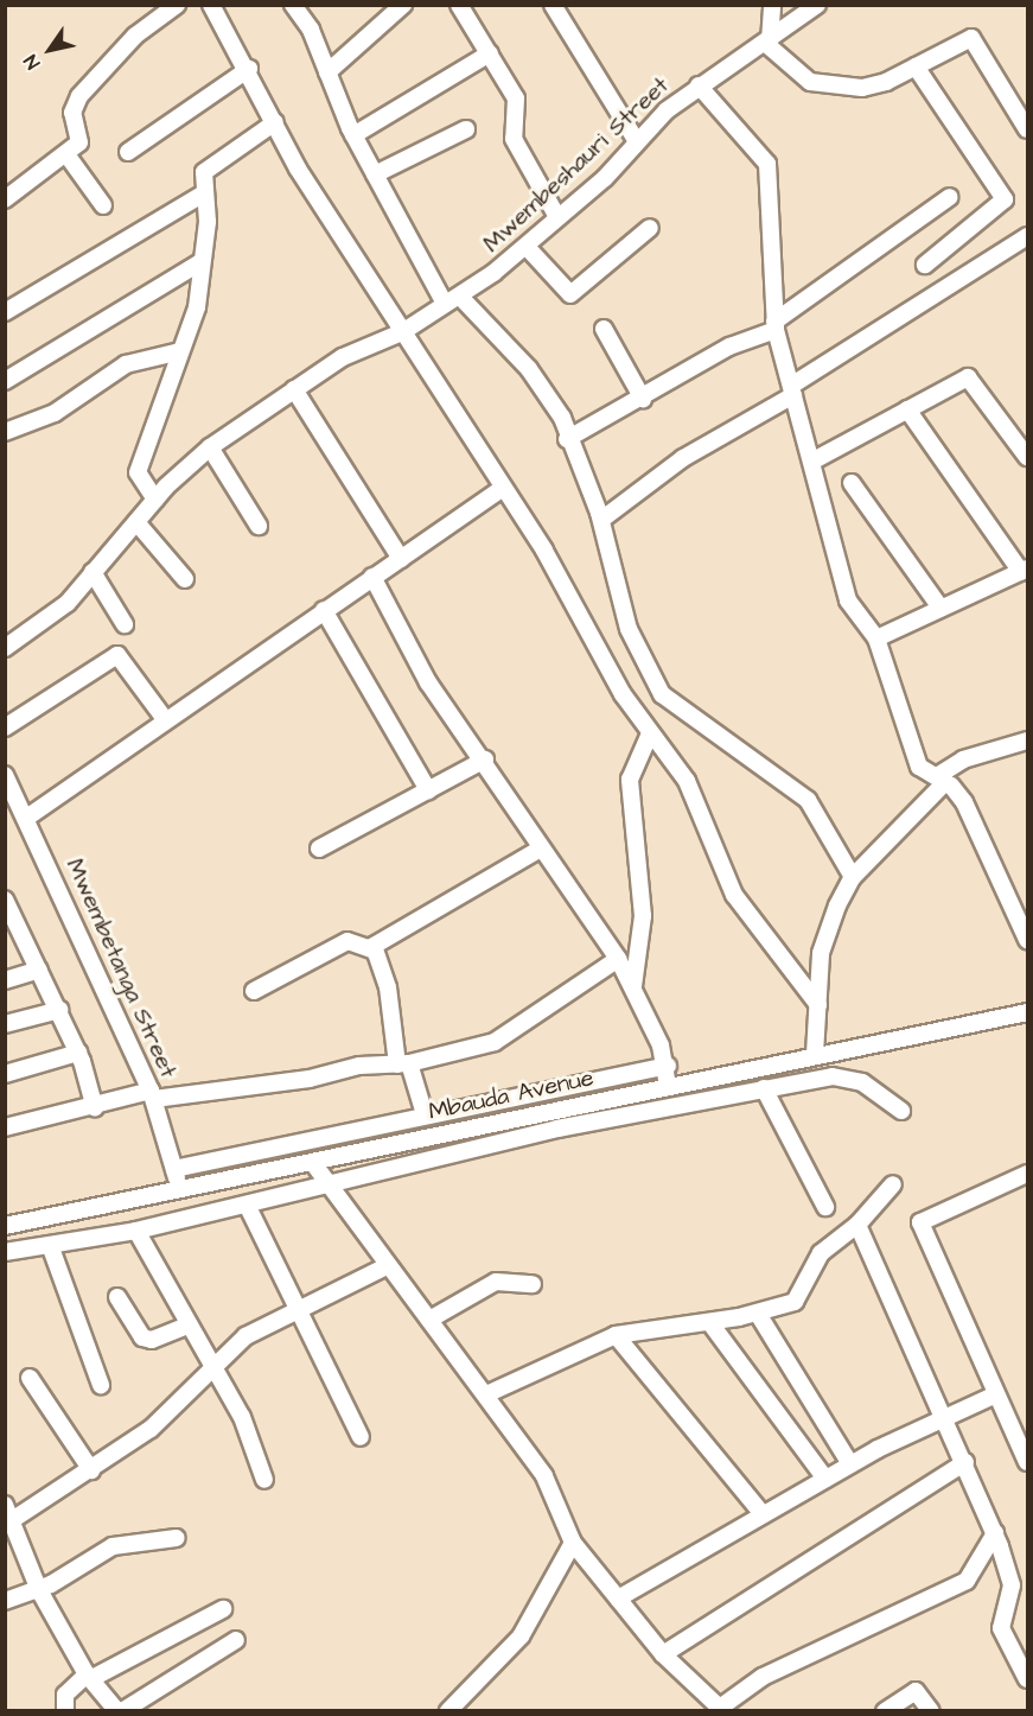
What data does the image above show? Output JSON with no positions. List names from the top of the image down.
{
  "streets": {
    "street": ["Mwembeshauri Street", "Mwembetanga Street", "Mbauda Avenue"]
  },
  "crossings": [
    ["Mwembetanga Street", "Mbauda Avenue"]
  ],
  "north": "bottom left"
}
